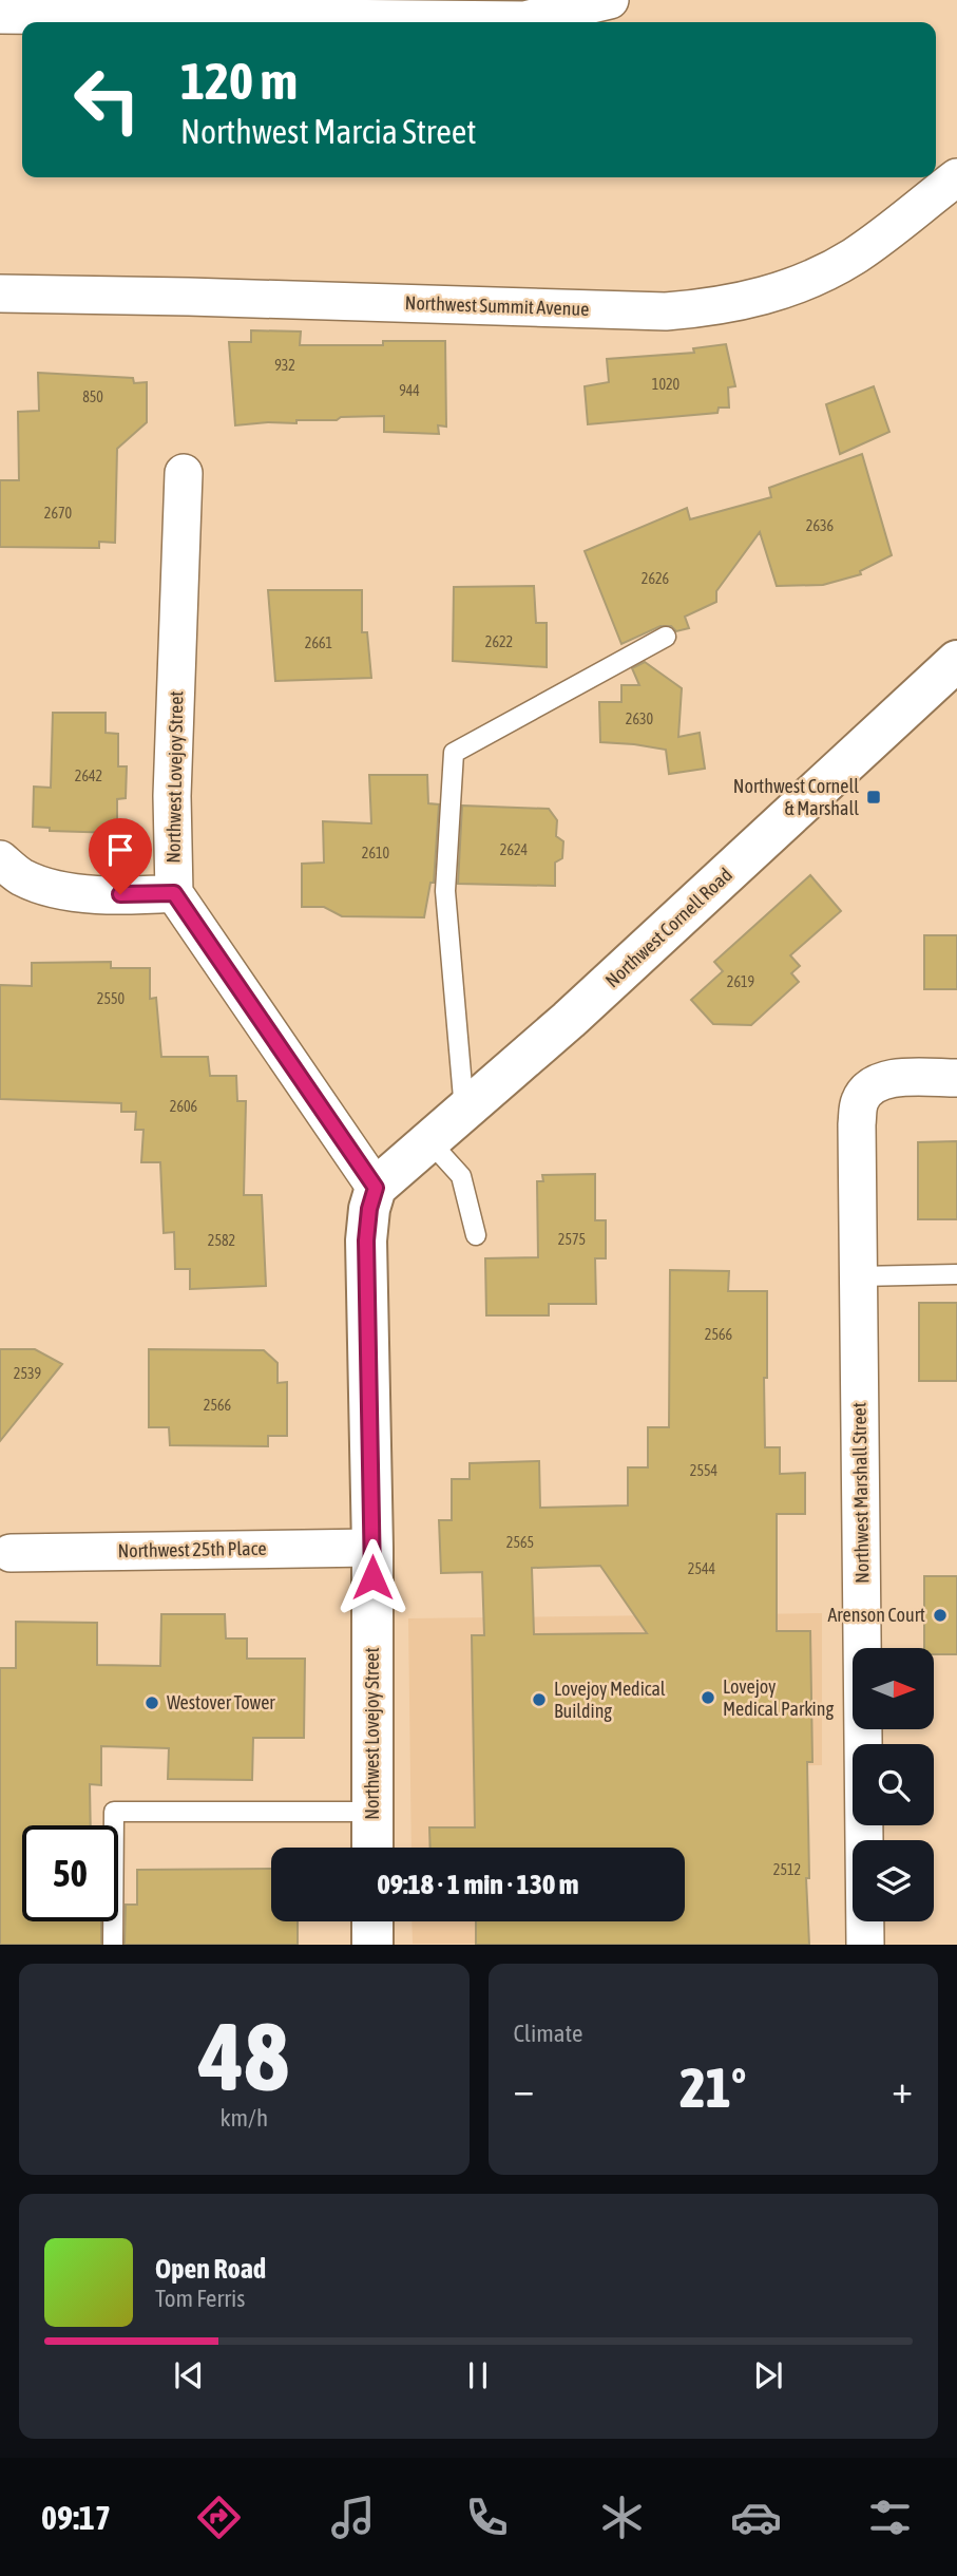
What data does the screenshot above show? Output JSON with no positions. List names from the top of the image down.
{
  "streets": {
    "main road": ["Northwest Lovejoy Street", "Northwest Cornell Road"],
    "street": ["Northwest Summit Avenue", "Northwest Marshall Street", "Northwest 25th Place"]
  },
  "crossings": [
    ["Northwest Lovejoy Street", "Northwest Cornell Road"],
    ["Northwest Lovejoy Street", "Northwest 25th Place"]
  ],
  "places": {
    "transit": ["Northwest Cornell & Marshall"],
    "other": [
      "Arenson Court",
      "Lovejoy Medical Parking",
      "Lovejoy Medical Building",
      "Westover Tower"
    ]
  },
  "house_numbers": [
    "932",
    "1020",
    "944",
    "850",
    "2670",
    "2636",
    "2626",
    "2622",
    "2661",
    "2630",
    "2642",
    "2624",
    "2610",
    "2619",
    "2550",
    "2606",
    "2575",
    "2582",
    "2566",
    "2539",
    "2566",
    "2554",
    "2565",
    "2544",
    "2512"
  ],
  "north": "right",
  "page": {
    "turn": ["120 m", "Northwest Marcia Street"],
    "limit": "50",
    "trip": "09:18 · 1 min · 130 m",
    "tile": [
      ["48", "km/h"],
      "Climate"
    ],
    "heat": ["−", "21°", "+"],
    "song": ["Open Road", "Tom Ferris"],
    "tabs": "09:17"
  }
}
